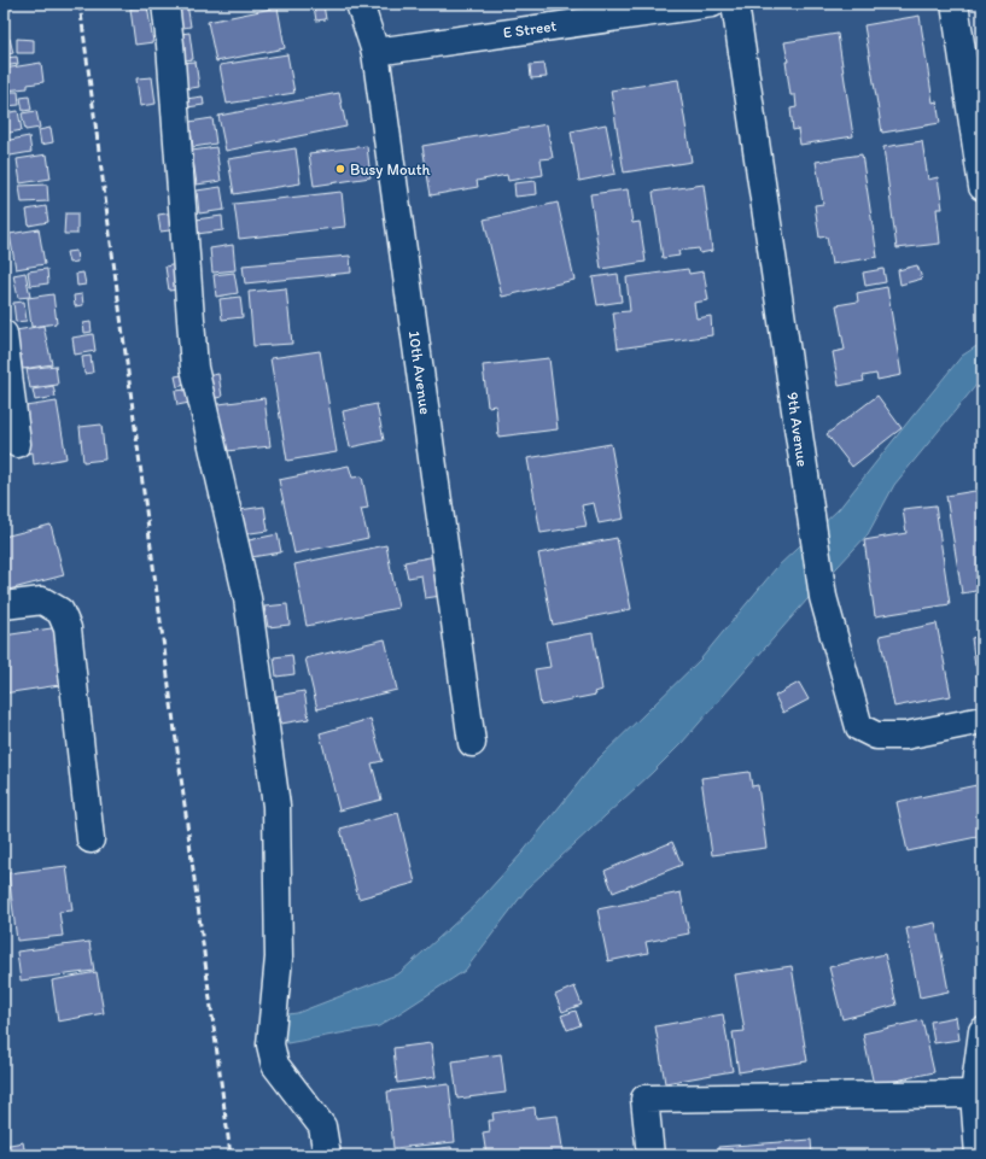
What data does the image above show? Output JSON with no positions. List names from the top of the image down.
{
  "streets": {
    "street": ["E Street", "10th Avenue", "9th Avenue"]
  },
  "crossings": [
    ["E Street", "10th Avenue"]
  ],
  "places": ["Busy Mouth"]
}
